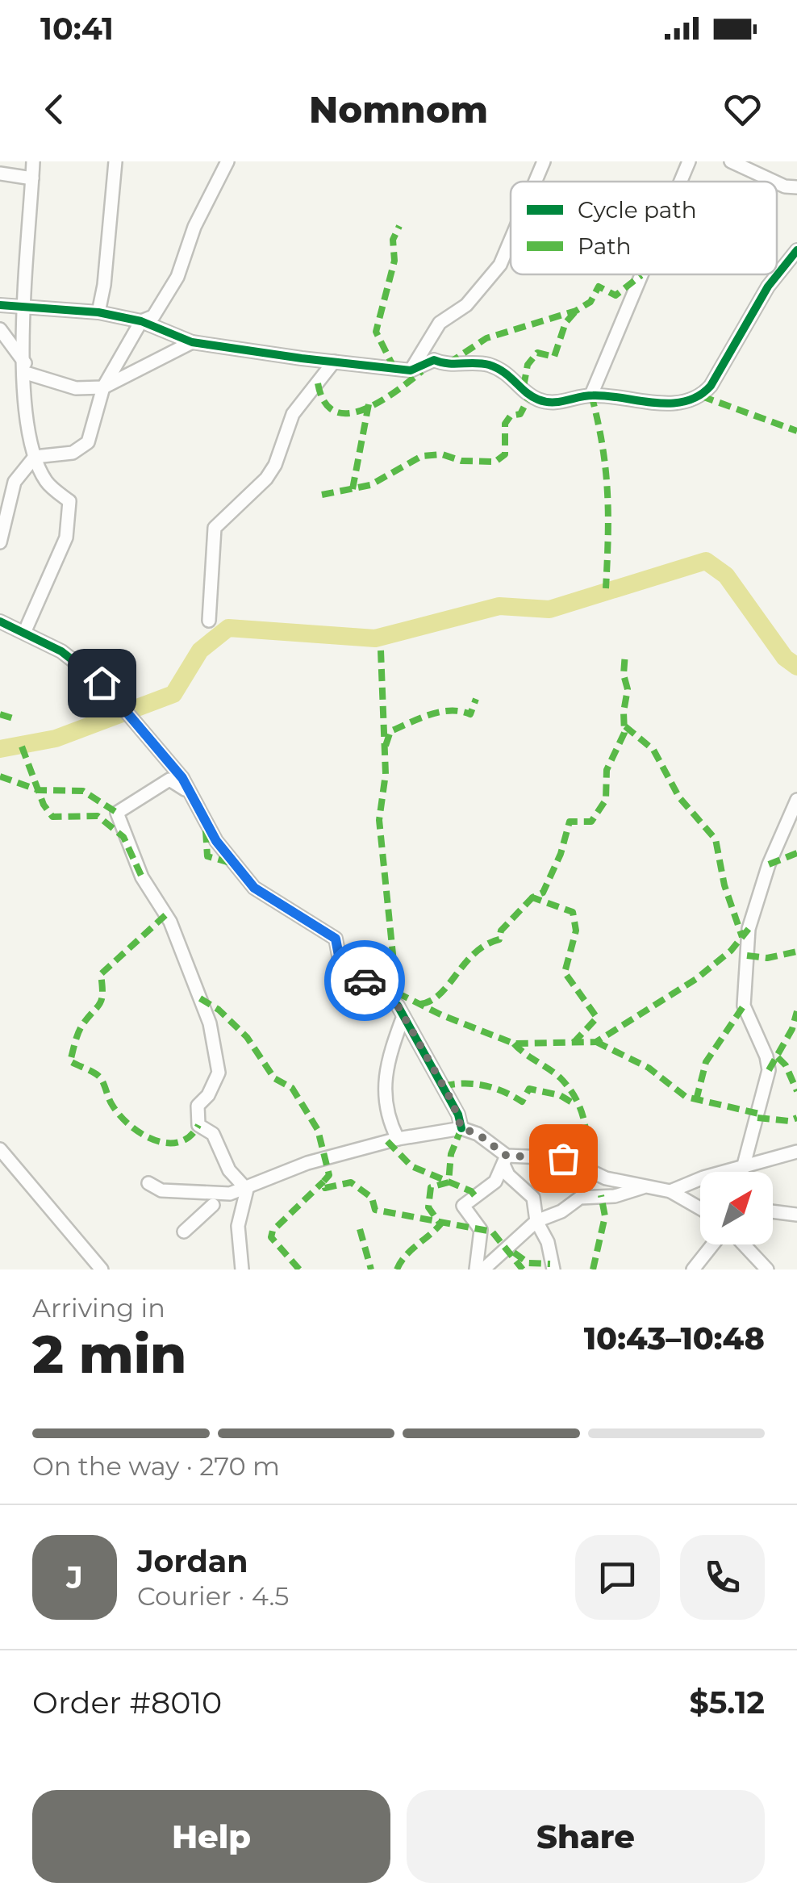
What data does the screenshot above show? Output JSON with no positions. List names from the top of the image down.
{
  "legend": ["Cycle path", "Path"],
  "north": "top right",
  "page": {
    "status": "10:41",
    "header": "Nomnom",
    "heading": ["2 min", "Arriving in", "10:43–10:48"],
    "panel": [
      "Jordan",
      "Courier · 4.5",
      "Order #8010",
      "$5.12"
    ],
    "bar": "On the way · 270 m",
    "round": "J",
    "buttons": ["Help", "Share"]
  }
}
